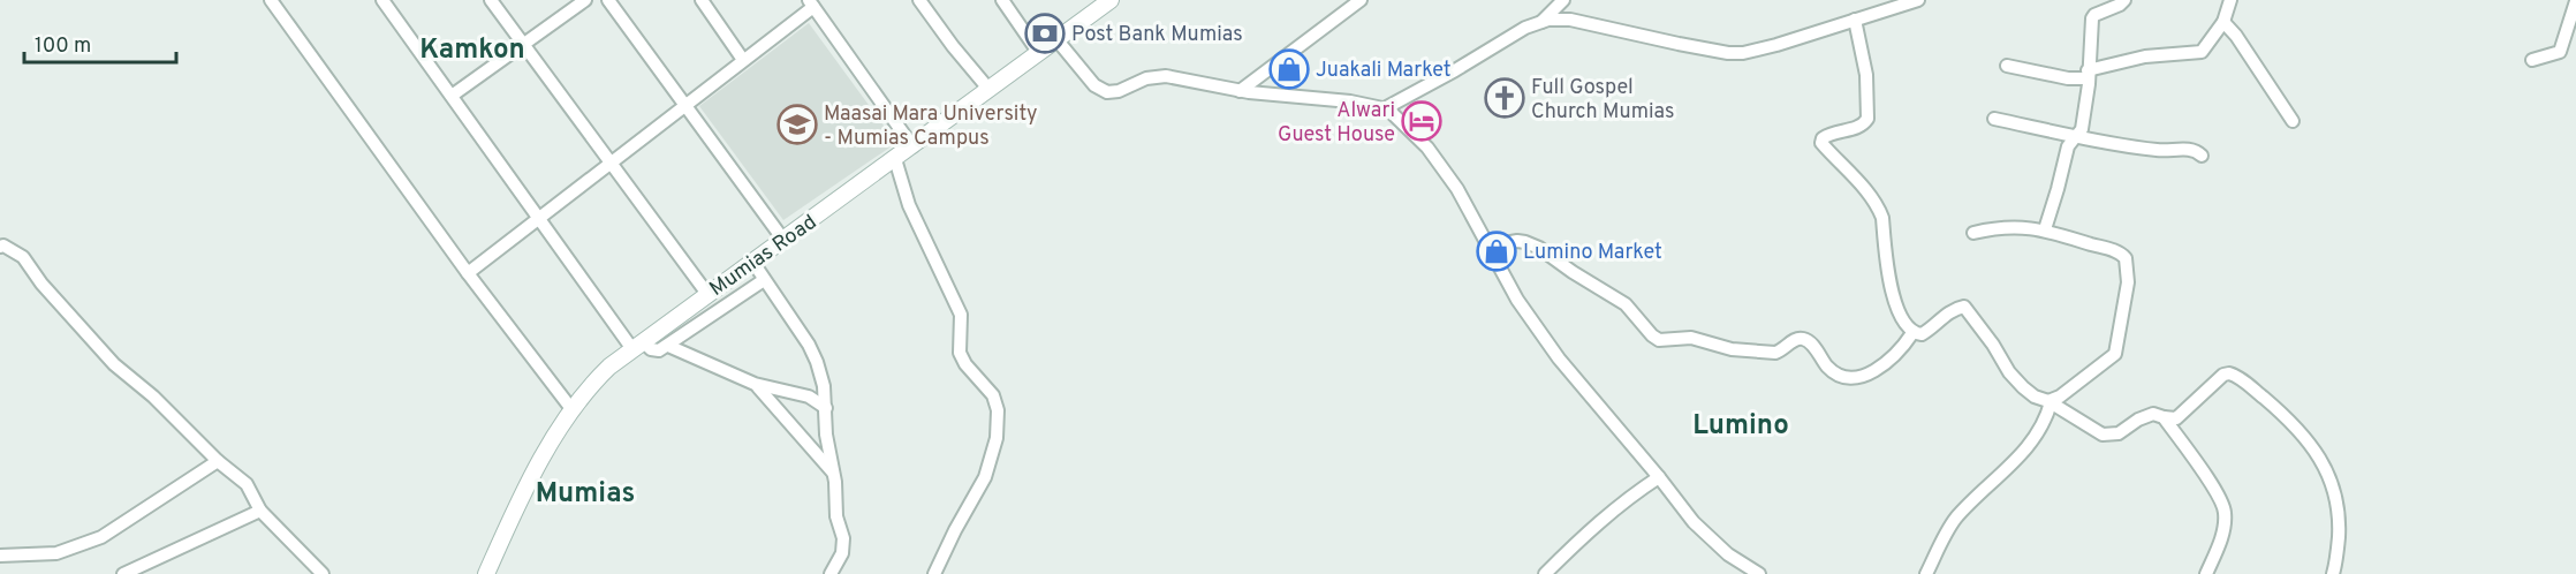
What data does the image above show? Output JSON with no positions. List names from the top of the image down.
{
  "streets": {
    "street": ["Mumias Road"]
  },
  "districts": ["Kamkon", "Lumino", "Mumias"],
  "places": {
    "bank": ["Post Bank Mumias"],
    "shop": ["Juakali Market", "Lumino Market"],
    "church": ["Full Gospel Church Mumias"],
    "hotel": ["Alwari Guest House"],
    "school or university": ["Maasai Mara University - Mumias Campus"]
  },
  "scale_bar": "100 m"
}
